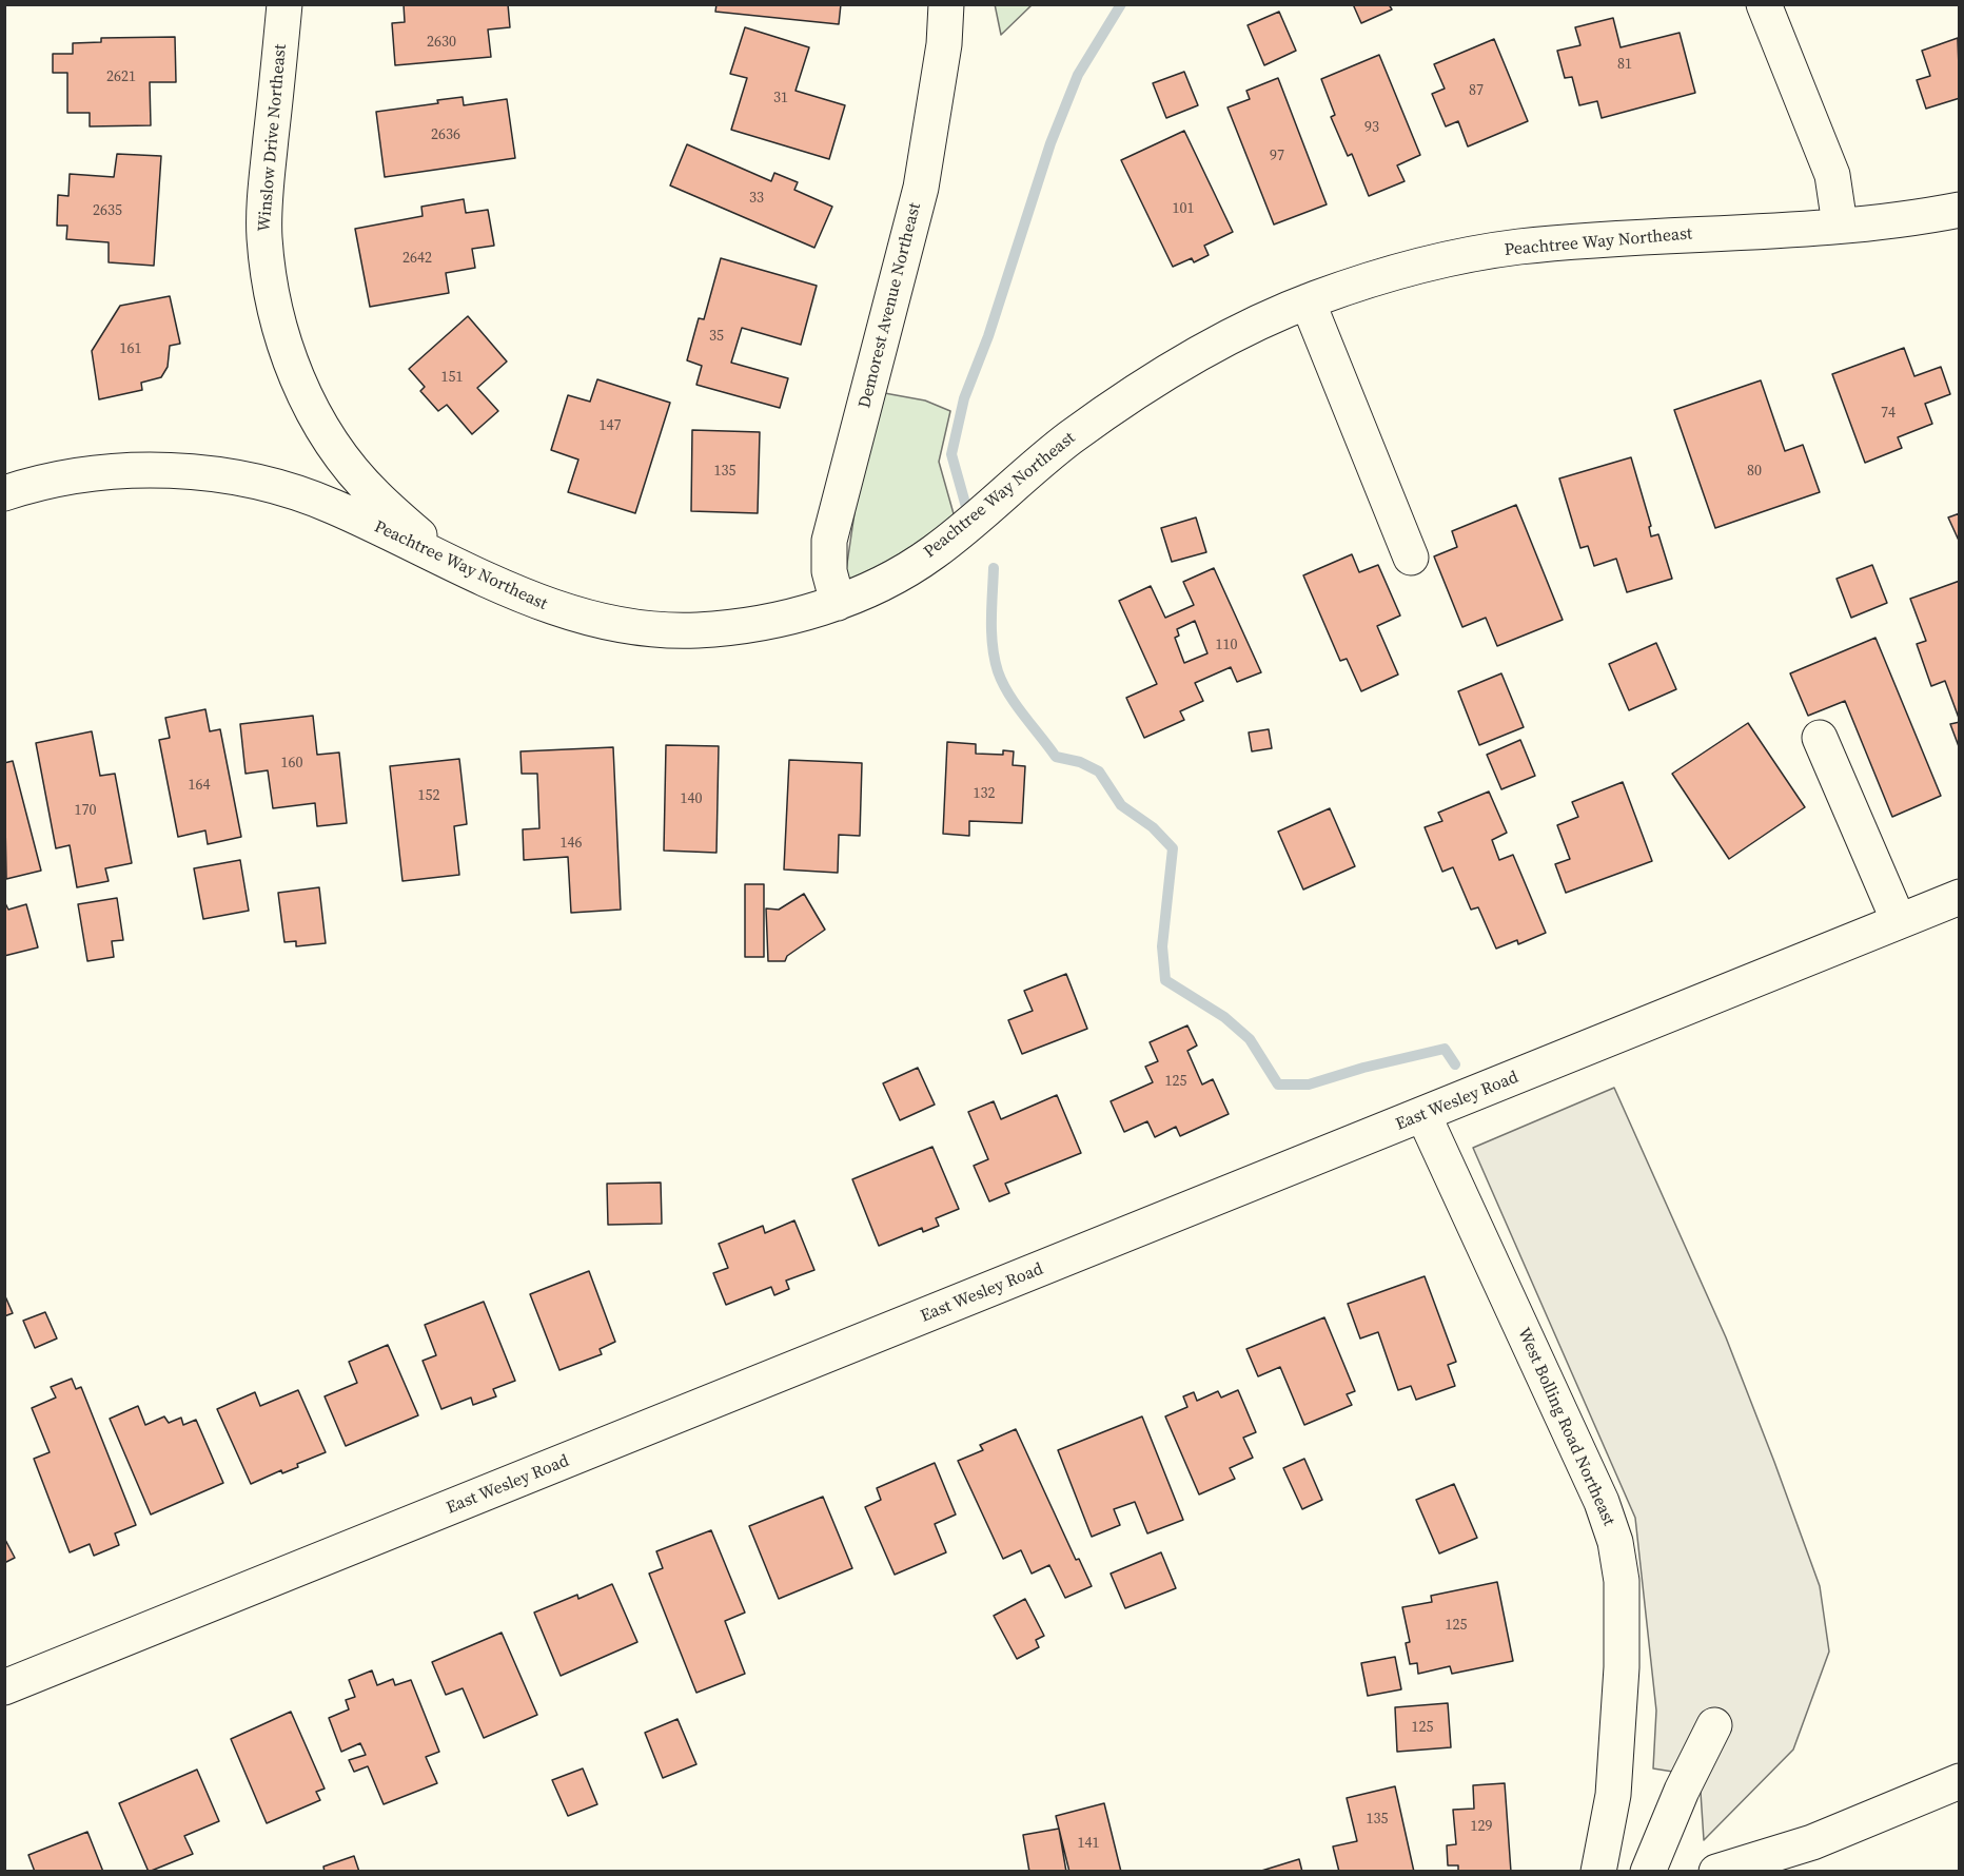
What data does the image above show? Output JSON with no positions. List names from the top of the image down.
{
  "streets": {
    "street": [
      "Winslow Drive Northeast",
      "Peachtree Way Northeast",
      "Demorest Avenue Northeast",
      "East Wesley Road",
      "West Bolling Road Northeast"
    ]
  },
  "crossings": [
    ["Winslow Drive Northeast", "Peachtree Way Northeast"],
    ["Peachtree Way Northeast", "Demorest Avenue Northeast"],
    ["East Wesley Road", "West Bolling Road Northeast"]
  ],
  "house_numbers": [
    "2630",
    "81",
    "2621",
    "87",
    "31",
    "93",
    "2636",
    "97",
    "33",
    "101",
    "2635",
    "2642",
    "35",
    "161",
    "151",
    "74",
    "147",
    "135",
    "80",
    "110",
    "160",
    "164",
    "132",
    "152",
    "140",
    "170",
    "146",
    "125",
    "125",
    "125",
    "135",
    "129",
    "141"
  ]
}
